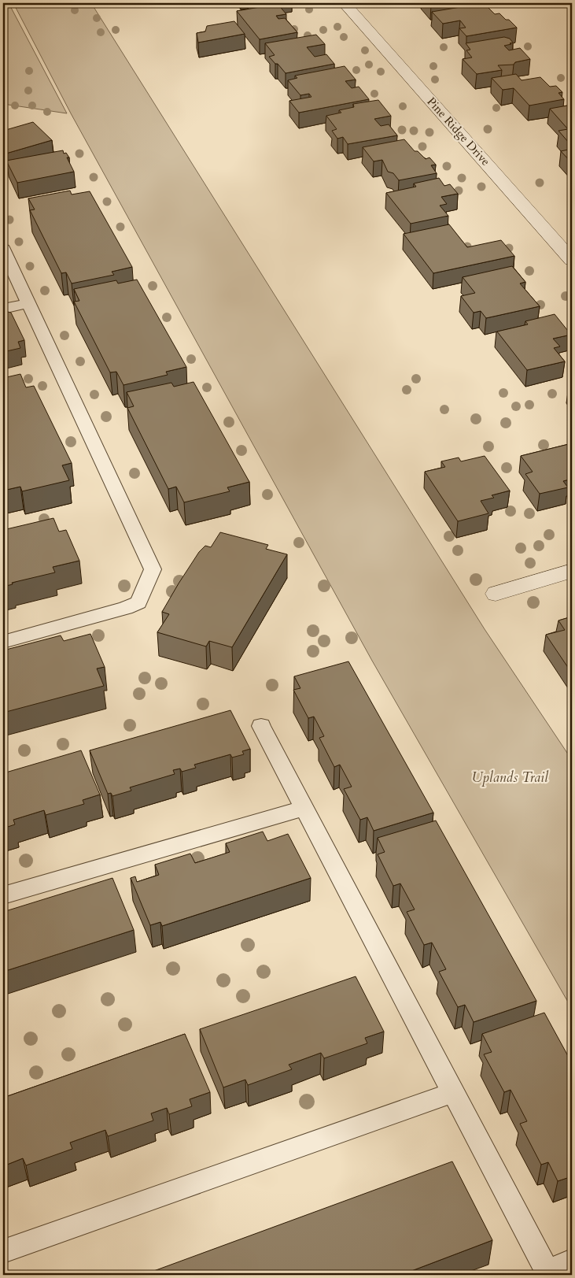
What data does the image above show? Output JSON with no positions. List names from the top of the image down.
{
  "streets": {
    "street": ["Pine Ridge Drive"]
  },
  "parks": ["Uplands Trail"]
}
